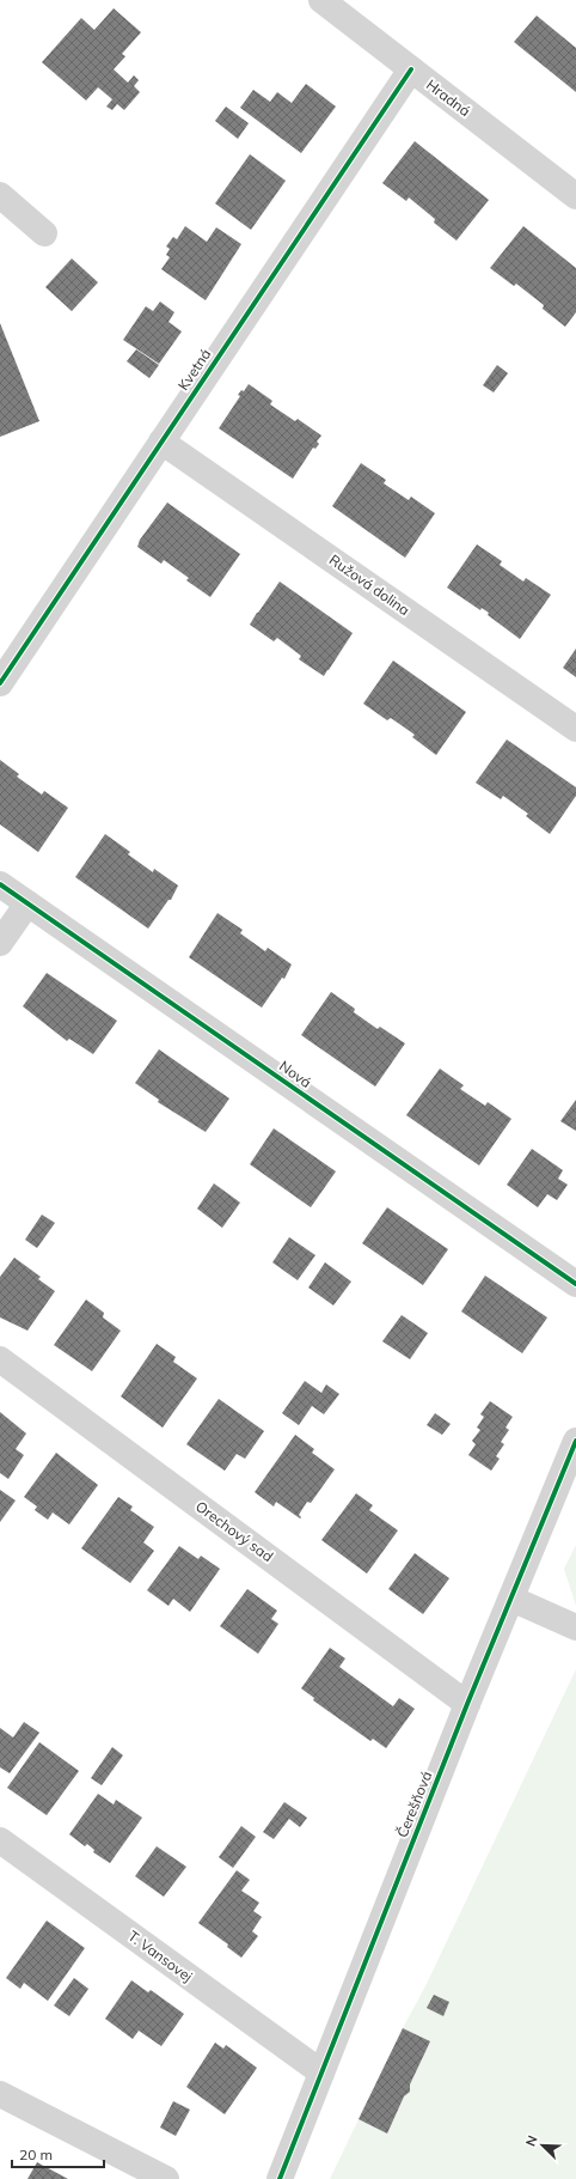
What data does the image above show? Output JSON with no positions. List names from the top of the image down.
{
  "streets": {
    "street": [
      "Hradná",
      "Kvetná",
      "Ružová dolina",
      "Nová",
      "Orechový sad",
      "Čerešňová",
      "T. Vansovej"
    ]
  },
  "crossings": [
    ["Hradná", "Kvetná"],
    ["Kvetná", "Ružová dolina"],
    ["Orechový sad", "Čerešňová"],
    ["Čerešňová", "T. Vansovej"]
  ],
  "scale_bar": "20 m",
  "north": "top left"
}
